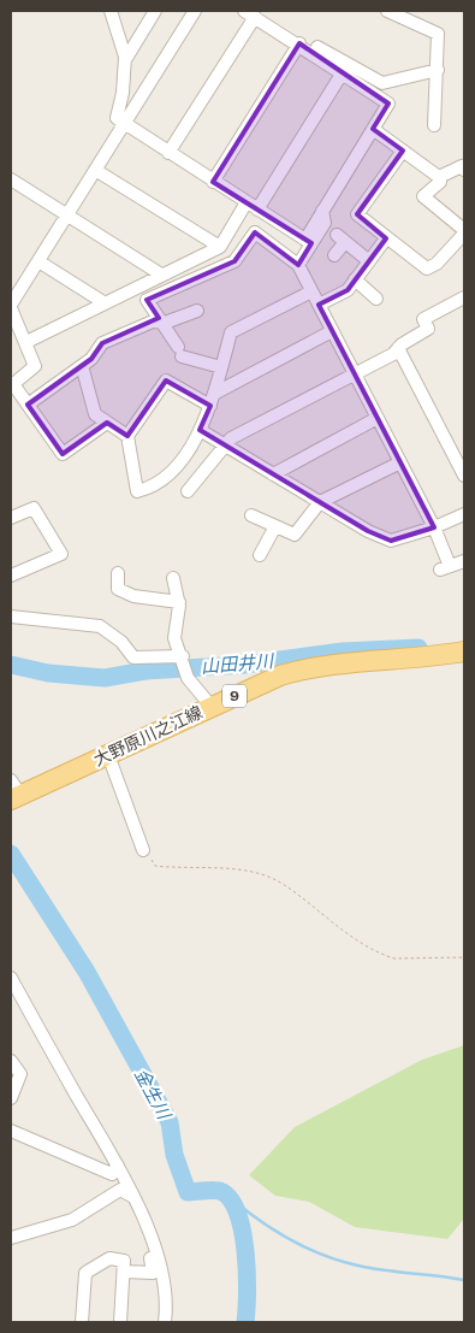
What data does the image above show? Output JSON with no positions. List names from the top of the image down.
{
  "streets": {
    "main road": ["9", "大野原川之江線"]
  },
  "water": ["山田井川", "金生川"]
}
